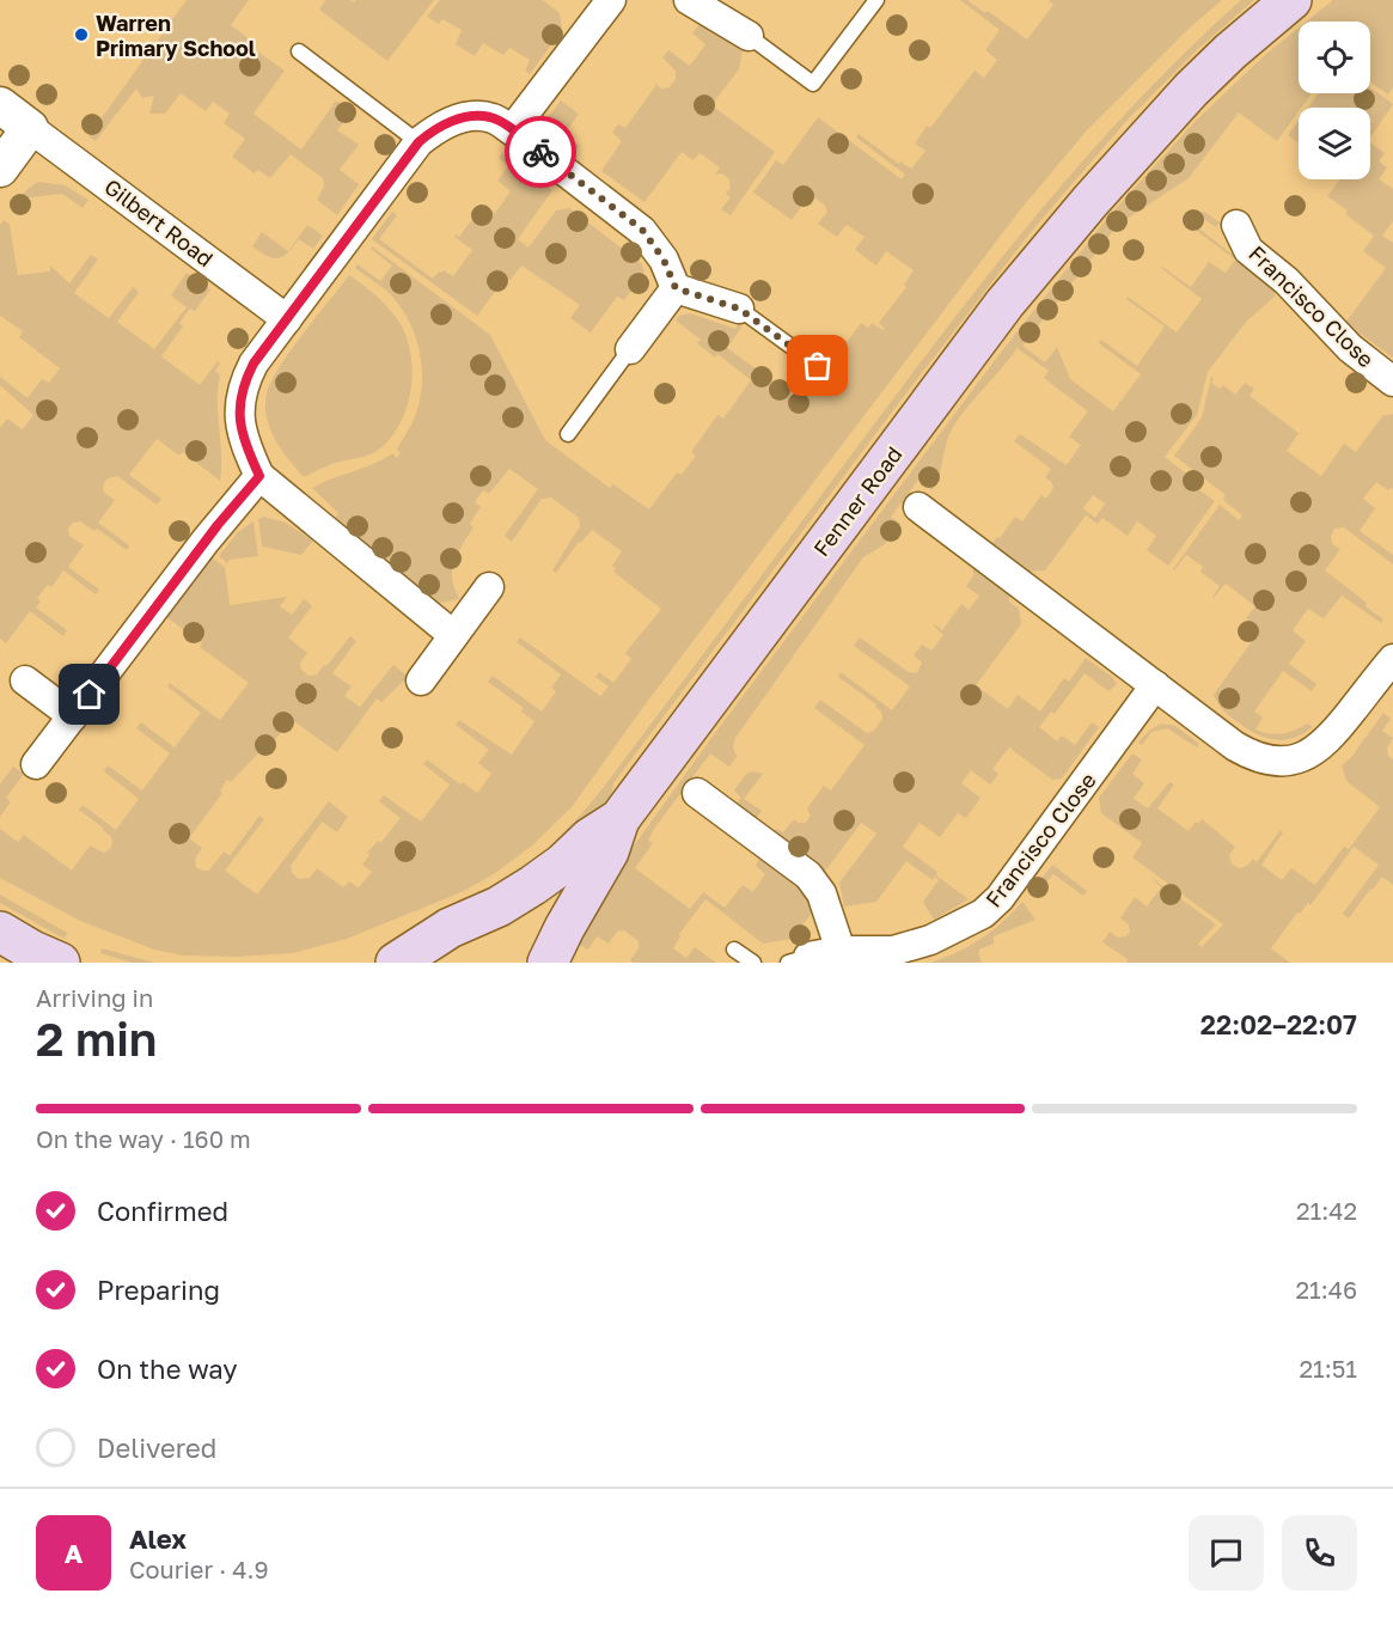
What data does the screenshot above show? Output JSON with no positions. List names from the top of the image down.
{
  "streets": {
    "main road": ["Fenner Road"],
    "street": ["Gilbert Road", "Francisco Close"]
  },
  "places": ["Warren Primary School"],
  "page": {
    "heading": ["2 min", "Arriving in", "22:02–22:07"],
    "panel": ["Alex", "Courier · 4.9"],
    "bar": "On the way · 160 m",
    "list": [
      ["Confirmed", "21:42"],
      ["Preparing", "21:46"],
      ["On the way", "21:51"],
      "Delivered"
    ],
    "round": "A"
  }
}
